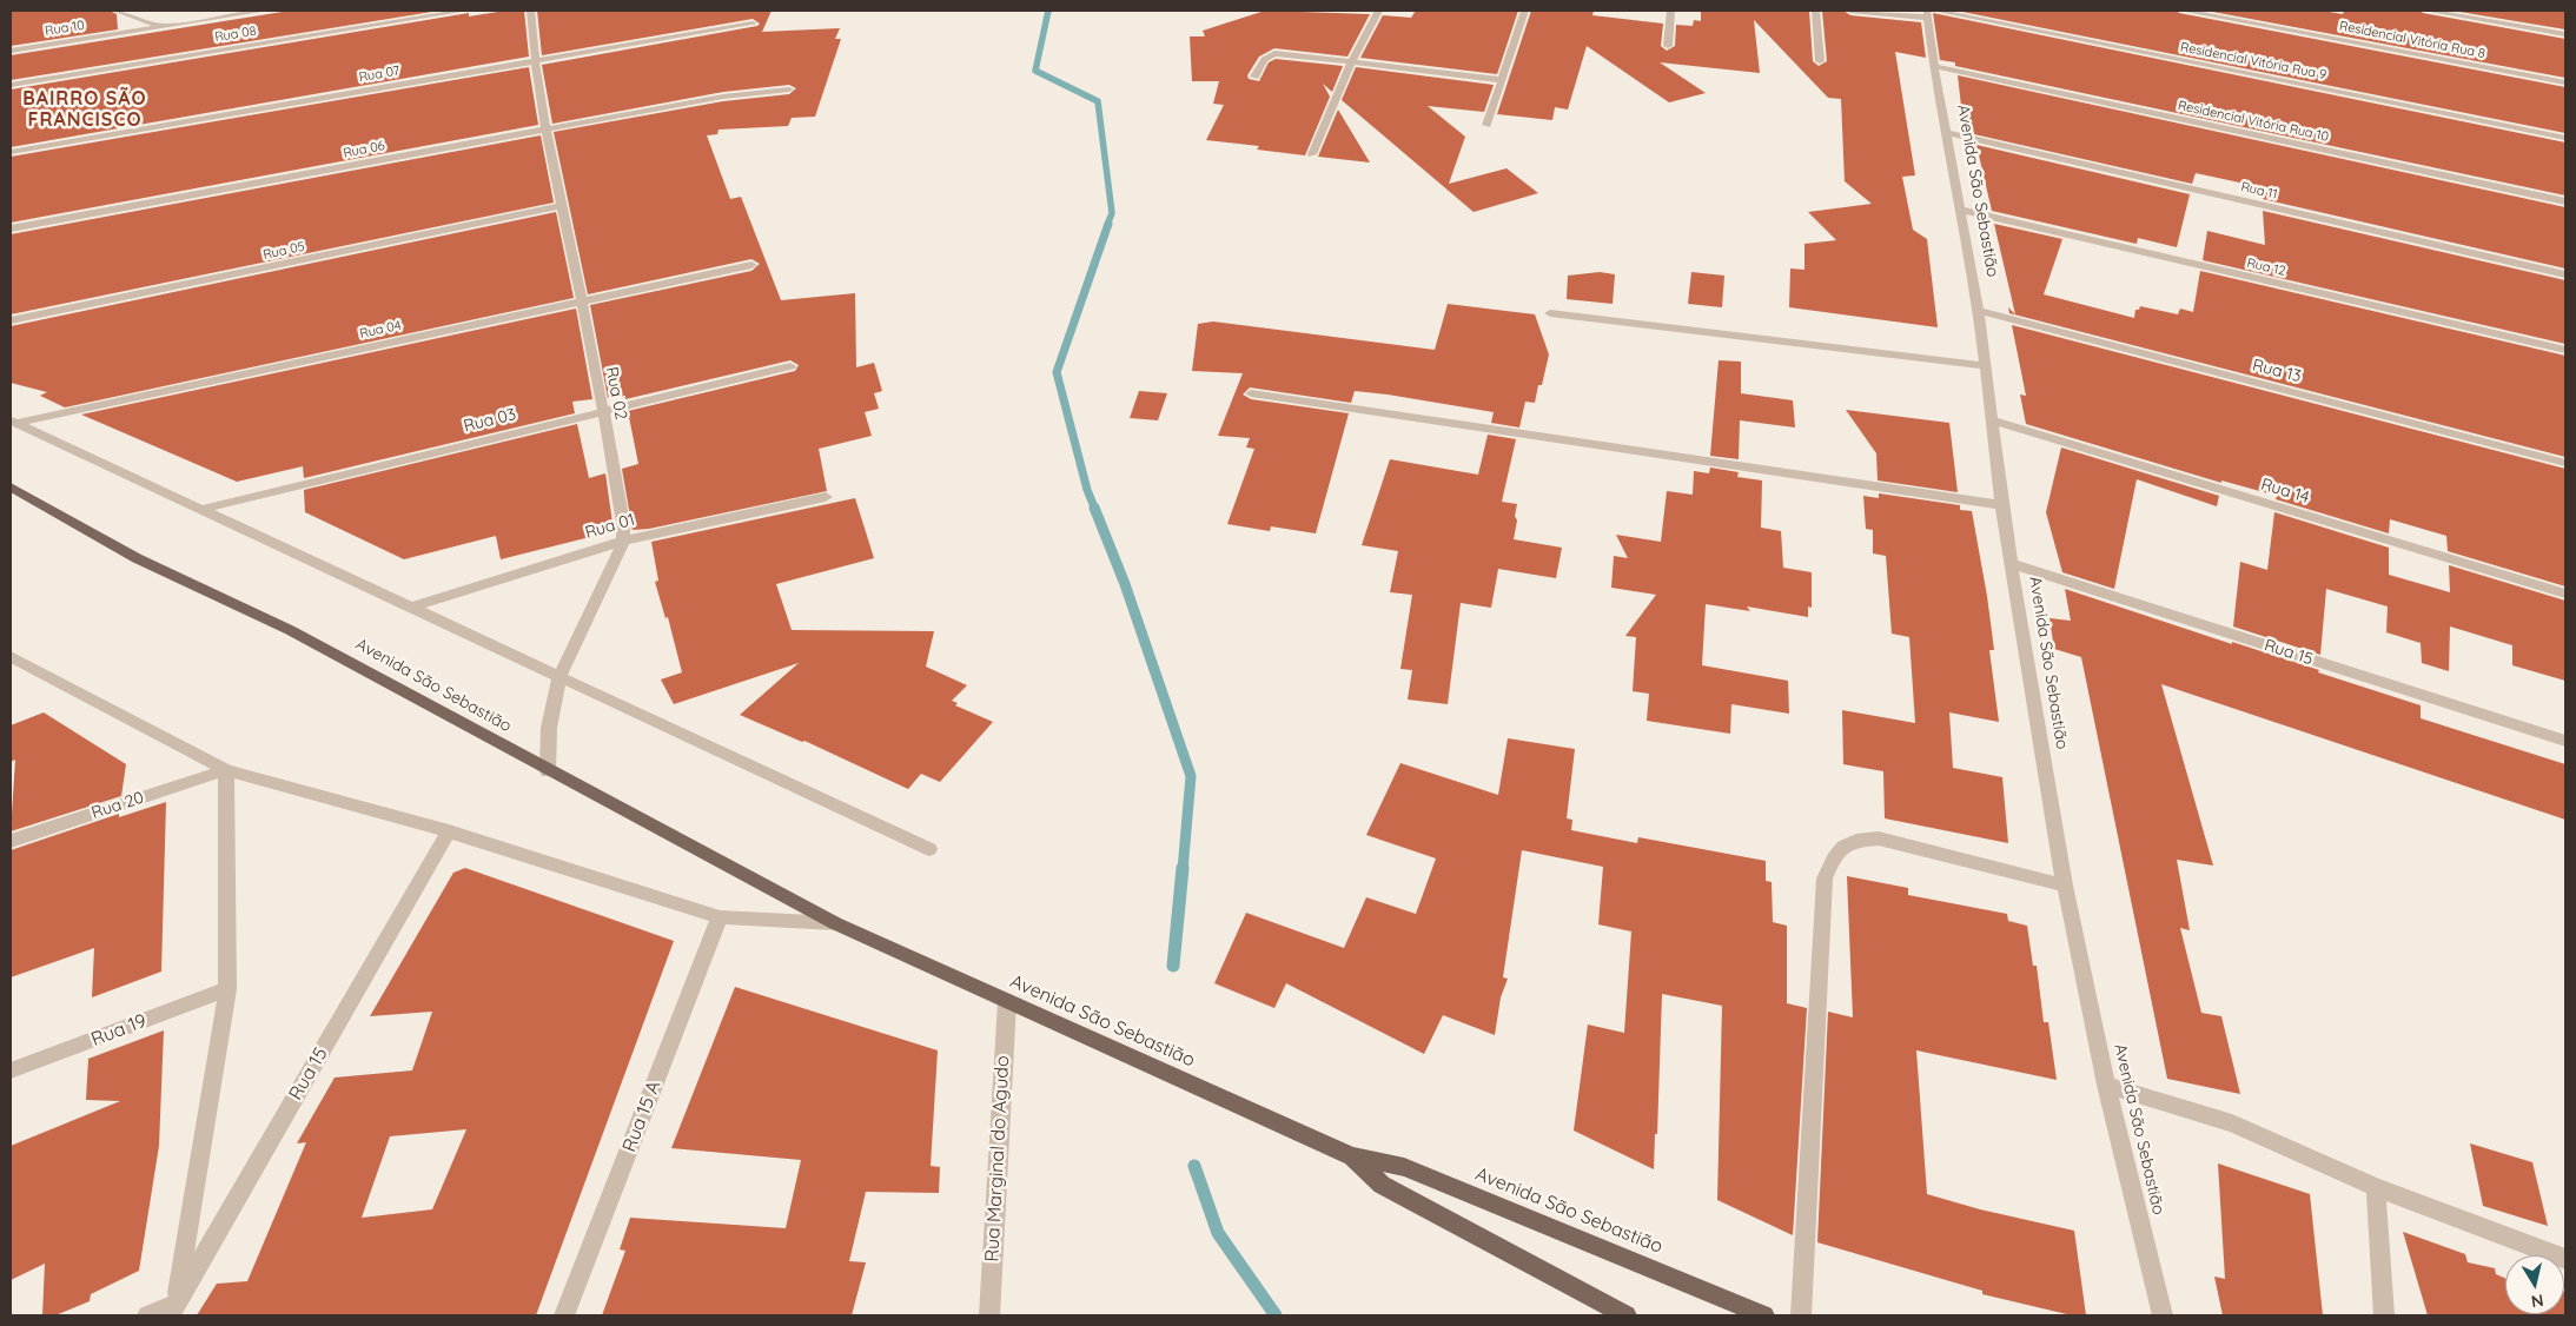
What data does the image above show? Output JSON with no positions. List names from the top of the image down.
{
  "streets": {
    "main road": ["Avenida São Sebastião"],
    "street": [
      "Rua 10",
      "Rua 08",
      "Residencial Vitória Rua 8",
      "Residencial Vitória Rua 9",
      "Rua 07",
      "Residencial Vitória Rua 10",
      "Rua 06",
      "Rua 11",
      "Rua 05",
      "Rua 12",
      "Rua 04",
      "Rua 13",
      "Rua 02",
      "Rua 03",
      "Rua 14",
      "Rua 01",
      "Rua 15",
      "Rua 20",
      "Rua 19",
      "Rua 15 A",
      "Rua Marginal do Agudo"
    ]
  },
  "crossings": [
    ["Residencial Vitória Rua 9", "Avenida São Sebastião"],
    ["Rua 07", "Rua 02"],
    ["Residencial Vitória Rua 10", "Avenida São Sebastião"],
    ["Rua 06", "Rua 02"],
    ["Avenida São Sebastião", "Rua 11"],
    ["Avenida São Sebastião", "Rua 12"],
    ["Avenida São Sebastião", "Rua 13"],
    ["Avenida São Sebastião", "Rua 02"],
    ["Avenida São Sebastião", "Rua 14"],
    ["Avenida São Sebastião", "Rua 15"],
    ["Avenida São Sebastião", "Rua 20"],
    ["Avenida São Sebastião", "Rua 15 A"],
    ["Avenida São Sebastião", "Rua Marginal do Agudo"],
    ["Rua 05", "Rua 02"],
    ["Rua 04", "Rua 02"],
    ["Rua 02", "Rua 03"],
    ["Rua 02", "Rua 01"]
  ],
  "districts": ["BAIRRO SÃO FRANCISCO"],
  "north": "bottom"
}
